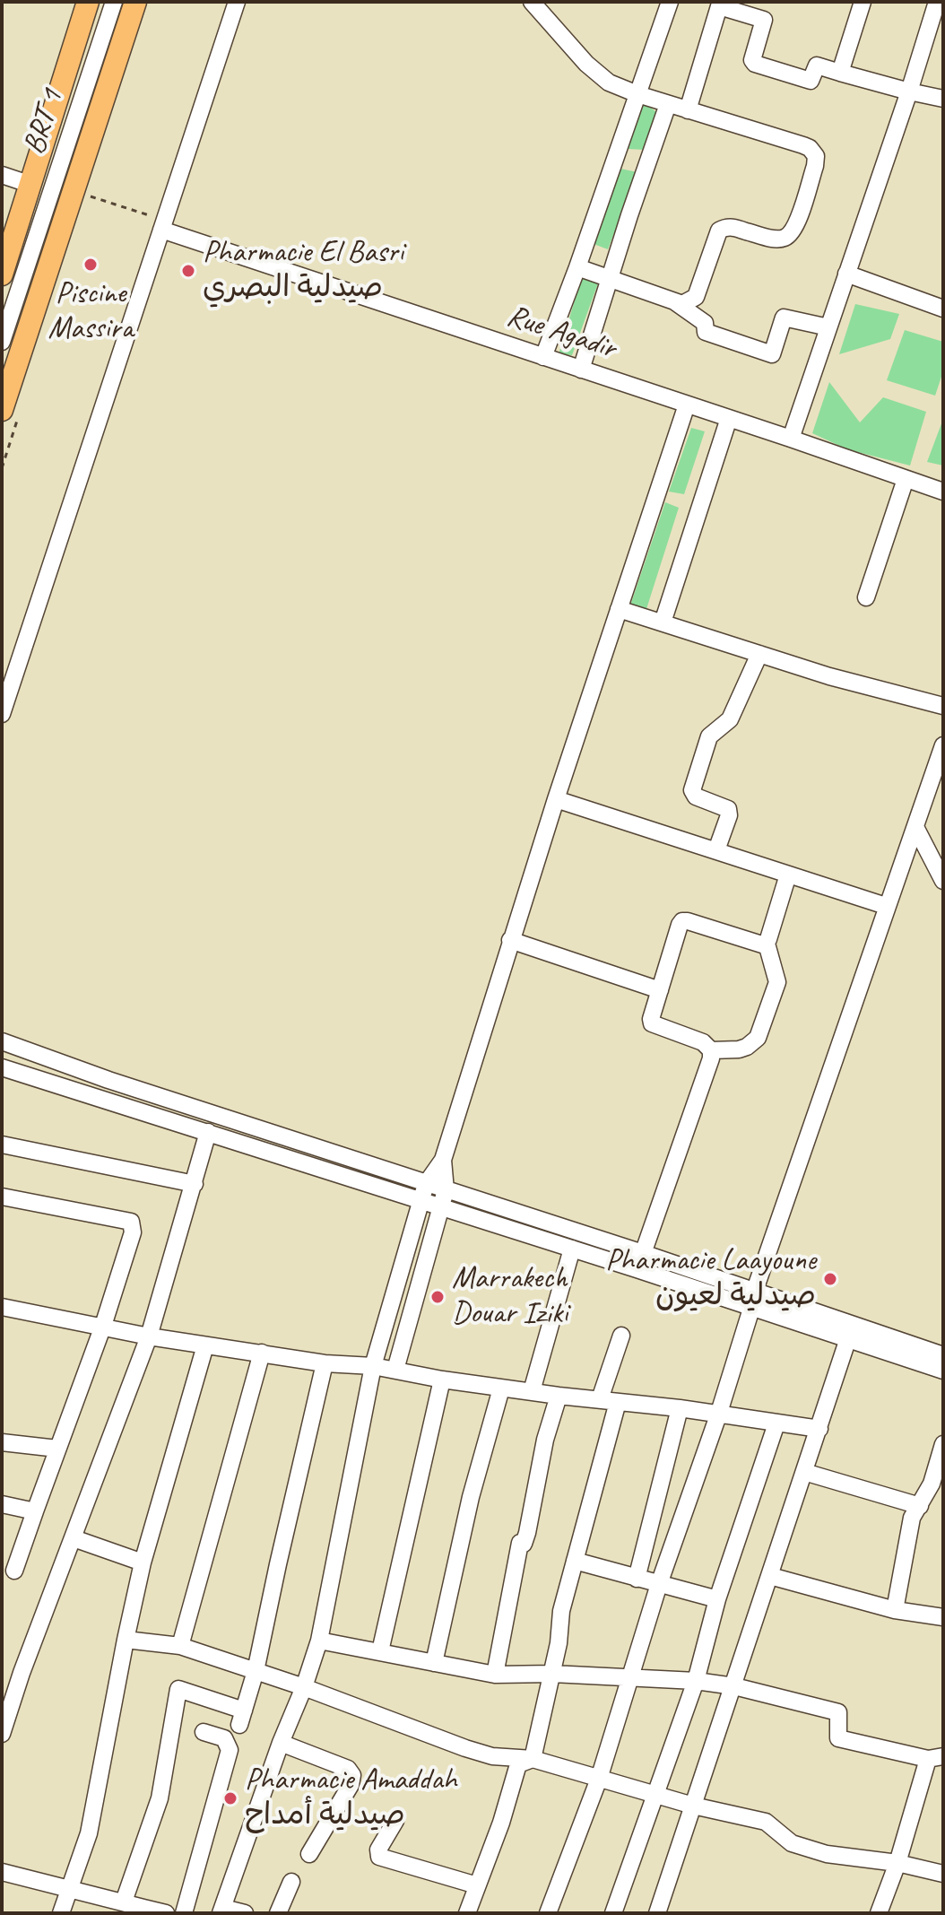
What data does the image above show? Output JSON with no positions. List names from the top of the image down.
{
  "streets": {
    "street": ["BRT 1", "Rue Agadir"]
  },
  "places": [
    "Piscine Massira",
    "Pharmacie El Basri صيدلية البصري",
    "Pharmacie Laayoune صيدلية لعيون",
    "Marrakech Douar Iziki",
    "Pharmacie Amaddah صيدلية أمداح"
  ]
}
